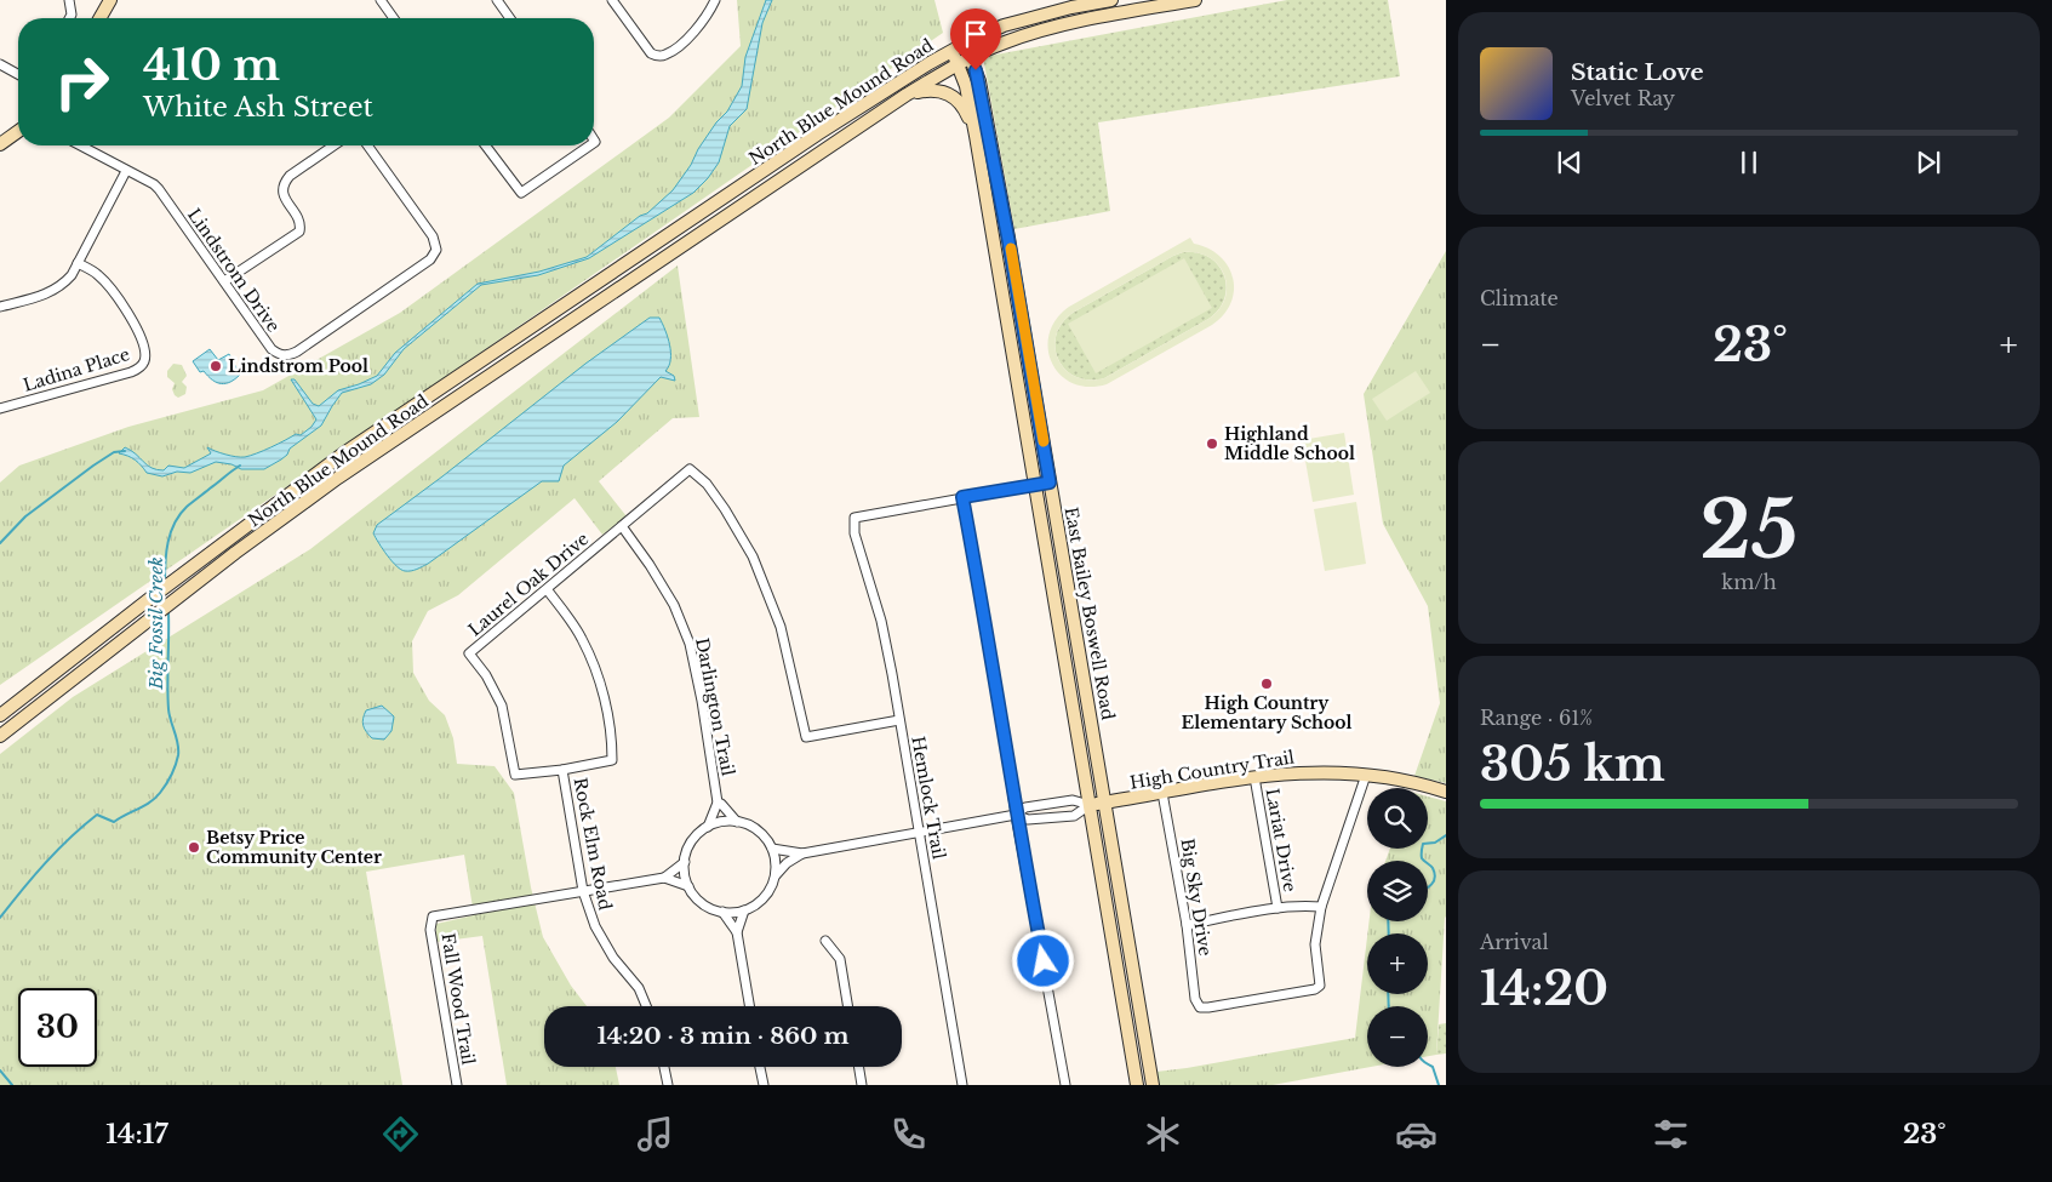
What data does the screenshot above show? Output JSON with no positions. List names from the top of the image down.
{
  "streets": {
    "main road": ["North Blue Mound Road", "East Bailey Boswell Road", "High Country Trail"],
    "street": [
      "Lindstrom Drive",
      "Ladina Place",
      "Laurel Oak Drive",
      "Darlington Trail",
      "Hemlock Trail",
      "Lariat Drive",
      "Rock Elm Road",
      "Big Sky Drive",
      "Fall Wood Trail"
    ]
  },
  "crossings": [
    ["North Blue Mound Road", "East Bailey Boswell Road"],
    ["Laurel Oak Drive", "Darlington Trail"],
    ["Laurel Oak Drive", "Hemlock Trail"],
    ["Laurel Oak Drive", "Rock Elm Road"],
    ["East Bailey Boswell Road", "High Country Trail"],
    ["High Country Trail", "Lariat Drive"],
    ["High Country Trail", "Big Sky Drive"],
    ["Rock Elm Road", "Fall Wood Trail"]
  ],
  "water": ["Big Fossil Creek"],
  "places": [
    "Lindstrom Pool",
    "Highland Middle School",
    "High Country Elementary School",
    "Betsy Price Community Center"
  ],
  "page": {
    "turn": ["410 m", "White Ash Street"],
    "song": ["Static Love", "Velvet Ray"],
    "tile": [
      "Climate",
      ["25", "km/h"],
      ["Range · 61%", "305 km"],
      ["Arrival", "14:20"]
    ],
    "heat": ["−", "23°", "+"],
    "map_buttons": ["+", "−"],
    "limit": "30",
    "trip": "14:20 · 3 min · 860 m",
    "tabs": ["14:17", "23°"]
  }
}
